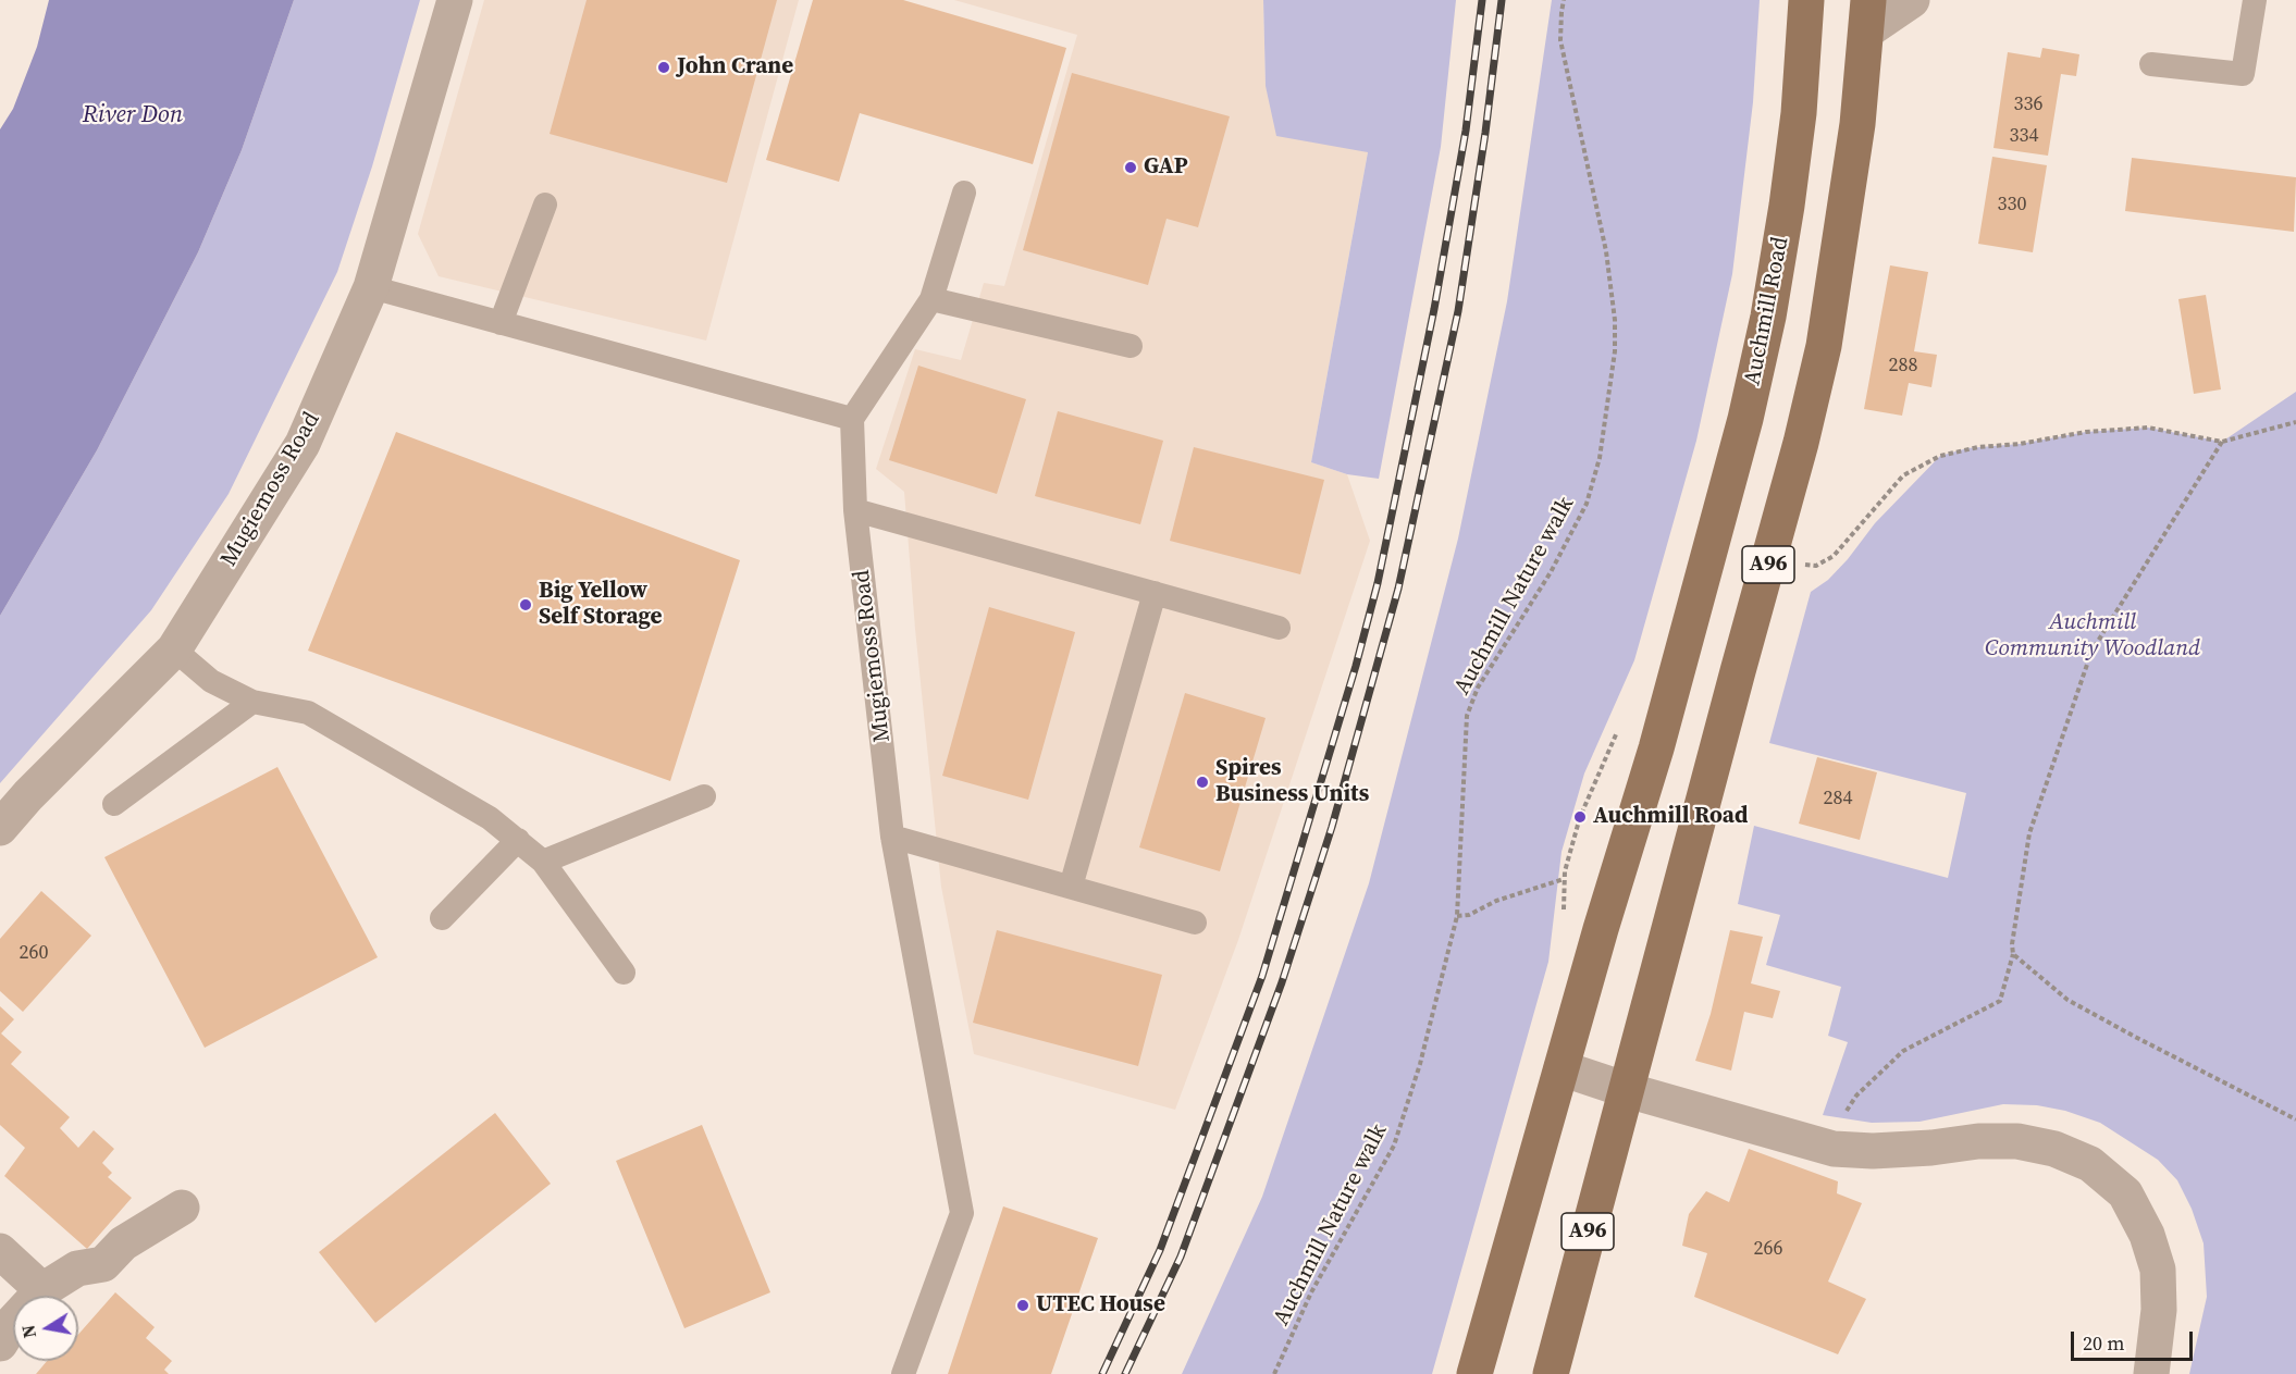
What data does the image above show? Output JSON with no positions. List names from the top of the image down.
{
  "streets": {
    "main road": ["Auchmill Road", "A96"],
    "street": ["Mugiemoss Road"],
    "path": ["Auchmill Nature walk"]
  },
  "water": ["River Don"],
  "parks": ["Auchmill Community Woodland"],
  "places": [
    "John Crane",
    "GAP",
    "Big Yellow Self Storage",
    "Spires Business Units",
    "Auchmill Road",
    "UTEC House"
  ],
  "house_numbers": [
    "336",
    "334",
    "330",
    "288",
    "284",
    "260",
    "266"
  ],
  "scale_bar": "20 m",
  "north": "left"
}
